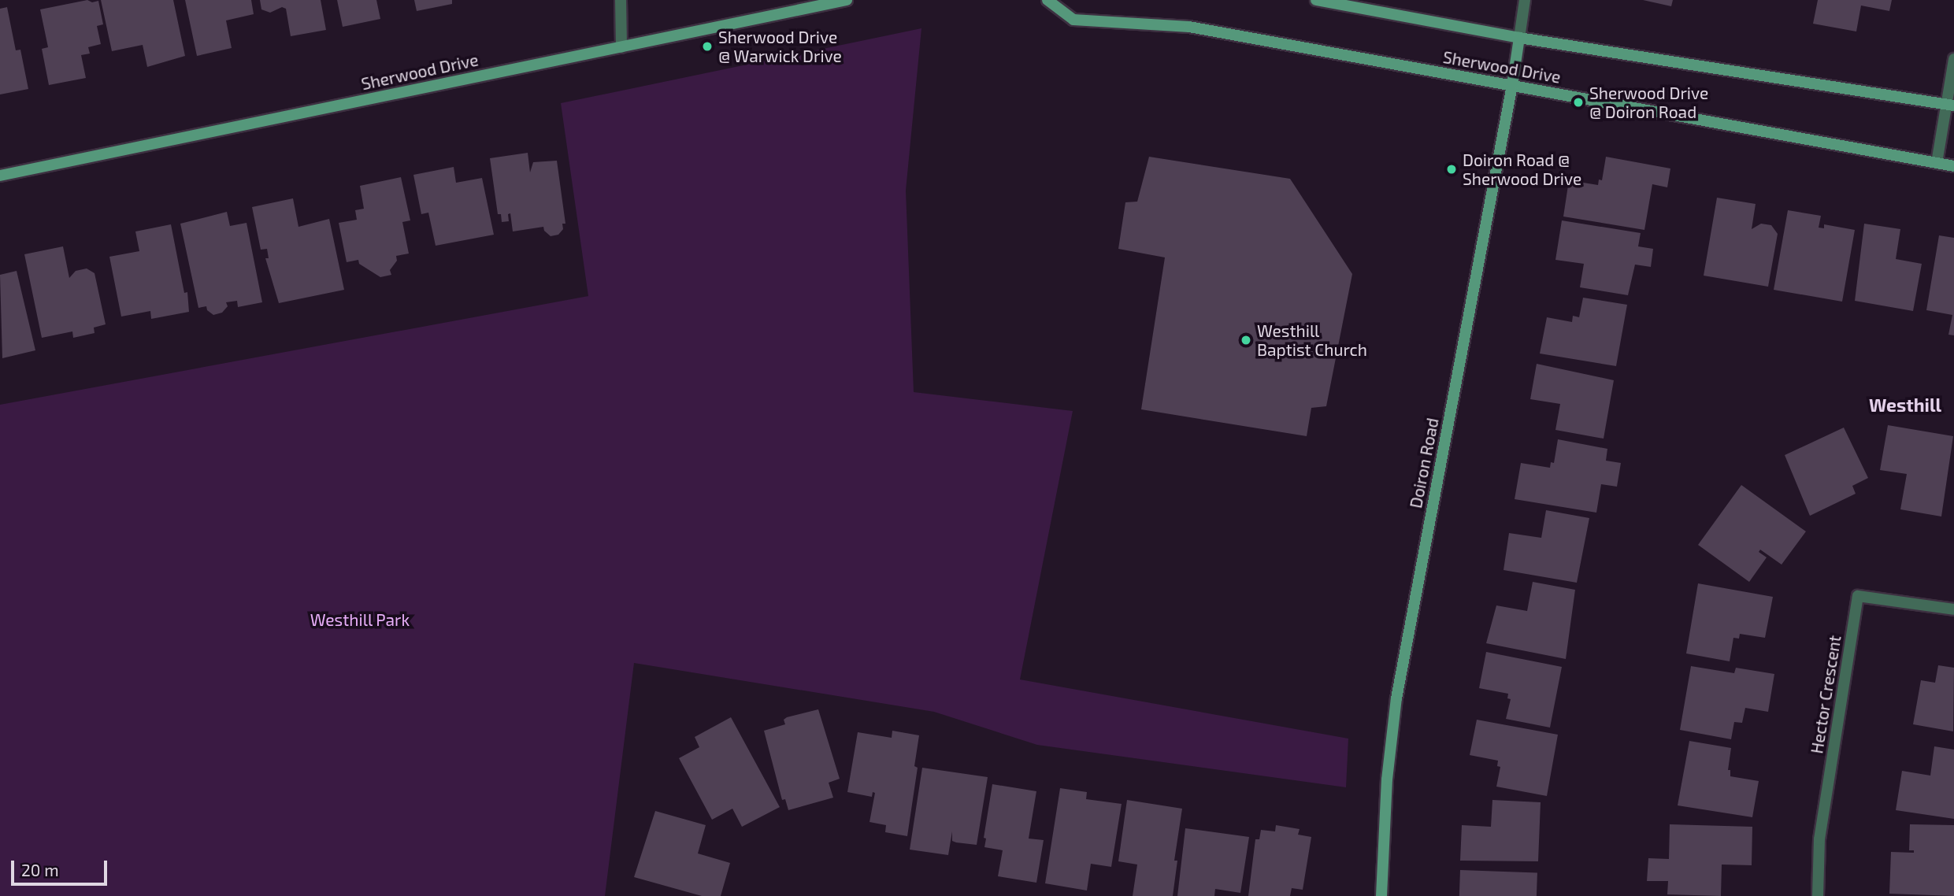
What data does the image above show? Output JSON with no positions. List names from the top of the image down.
{
  "streets": {
    "street": ["Sherwood Drive", "Doiron Road", "Hector Crescent"]
  },
  "crossings": [
    ["Sherwood Drive", "Doiron Road"]
  ],
  "districts": ["Westhill"],
  "parks": ["Westhill Park"],
  "places": [
    "Sherwood Drive @ Warwick Drive",
    "Sherwood Drive @ Doiron Road",
    "Doiron Road @ Sherwood Drive",
    "Westhill Baptist Church"
  ],
  "scale_bar": "20 m"
}
